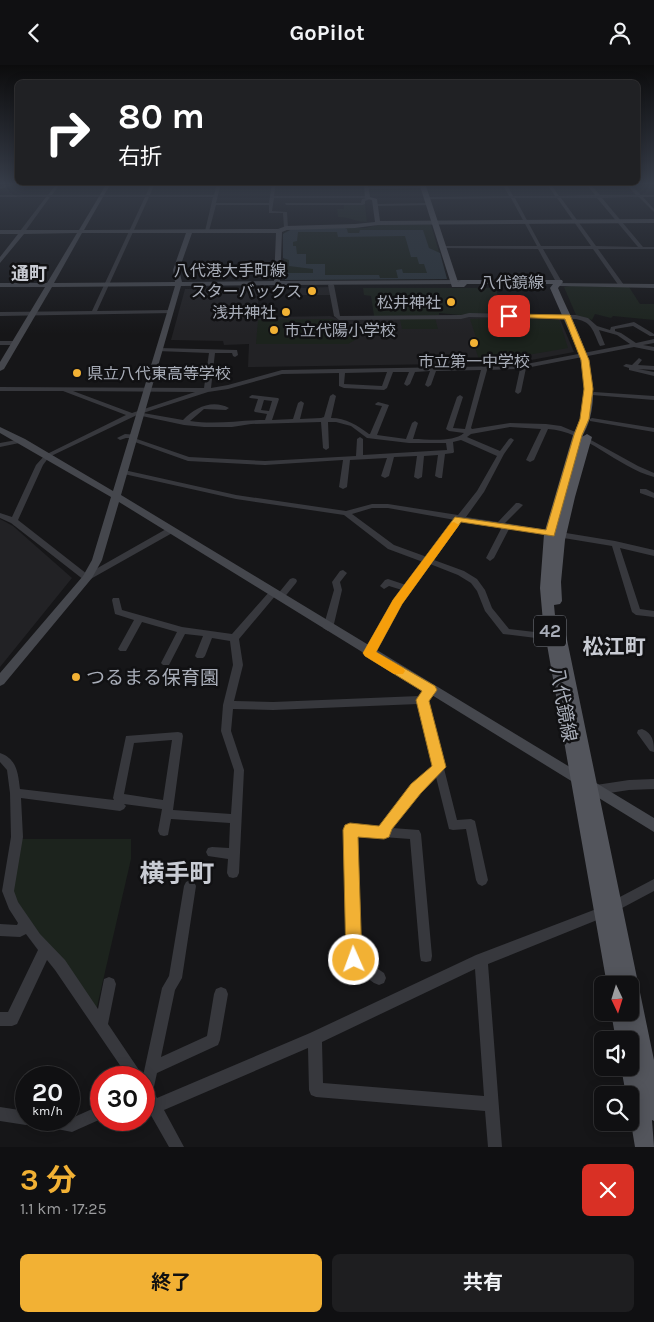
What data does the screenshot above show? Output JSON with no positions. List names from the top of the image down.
{
  "streets": {
    "main road": ["八代鏡線", "42"],
    "street": ["八代港大手町線"]
  },
  "crossings": [
    ["八代港大手町線", "八代鏡線"]
  ],
  "districts": ["通町", "松江町", "横手町"],
  "places": [
    "スターバックス",
    "松井神社",
    "浅井神社",
    "市立代陽小学校",
    "市立第一中学校",
    "県立八代東高等学校",
    "つるまる保育園"
  ],
  "north": "bottom",
  "page": {
    "header": "GoPilot",
    "turn": ["80 m", "右折"],
    "speed": "20 km/h",
    "limit": "30",
    "heading": ["3 分", "1.1 km · 17:25"],
    "buttons": ["終了", "共有"]
  }
}
